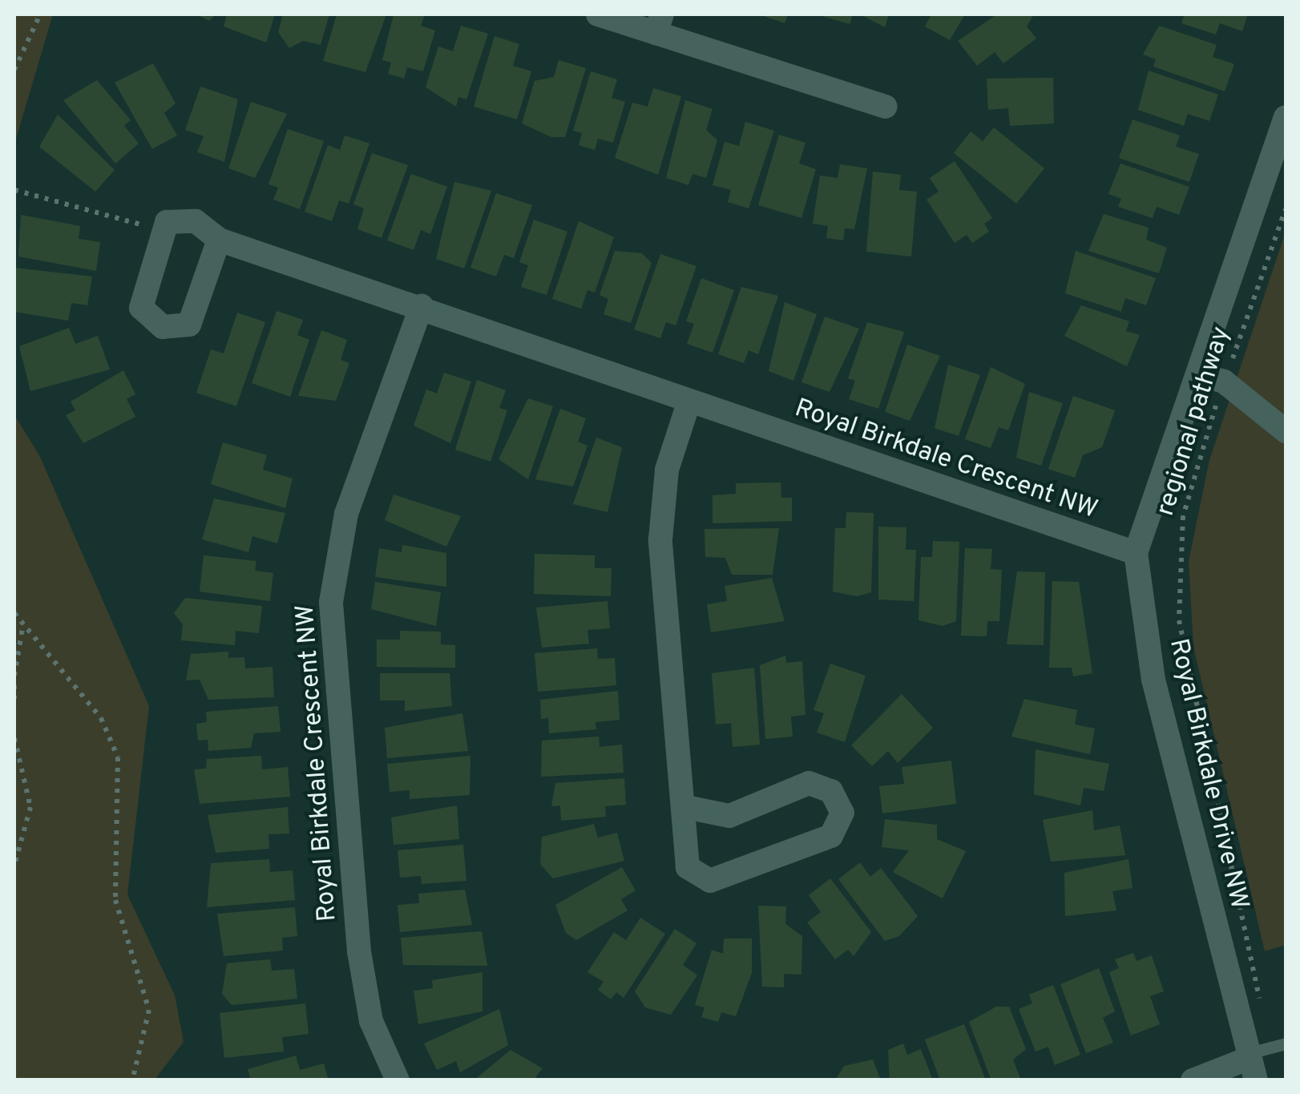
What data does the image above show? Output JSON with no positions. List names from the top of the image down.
{
  "streets": {
    "street": ["Royal Birkdale Crescent NW", "Royal Birkdale Drive NW"],
    "path": ["regional pathway"]
  },
  "crossings": [
    ["regional pathway", "Royal Birkdale Drive NW"],
    ["Royal Birkdale Crescent NW", "Royal Birkdale Drive NW"]
  ]
}
